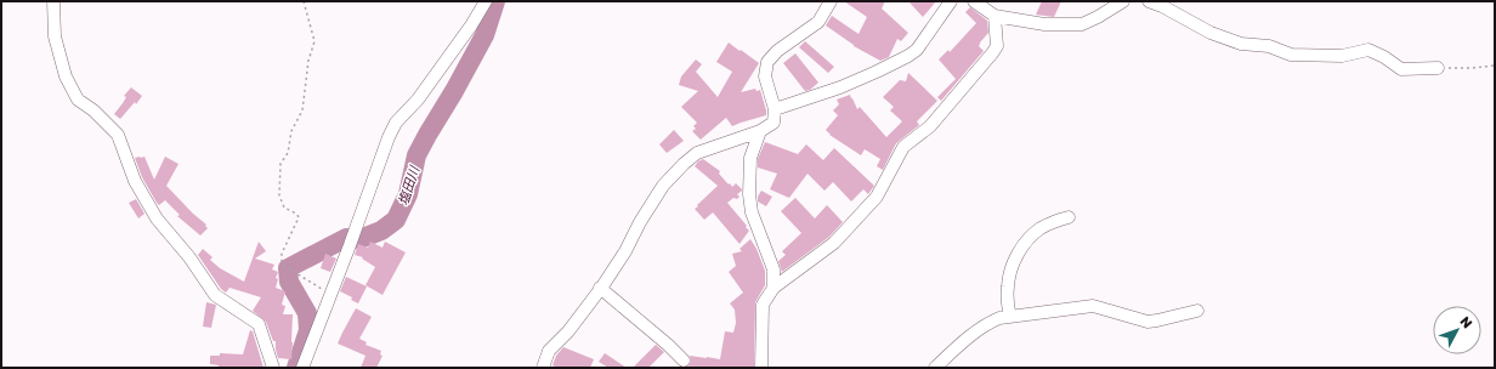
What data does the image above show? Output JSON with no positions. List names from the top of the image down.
{
  "water": ["塩田川"],
  "north": "top right"
}
